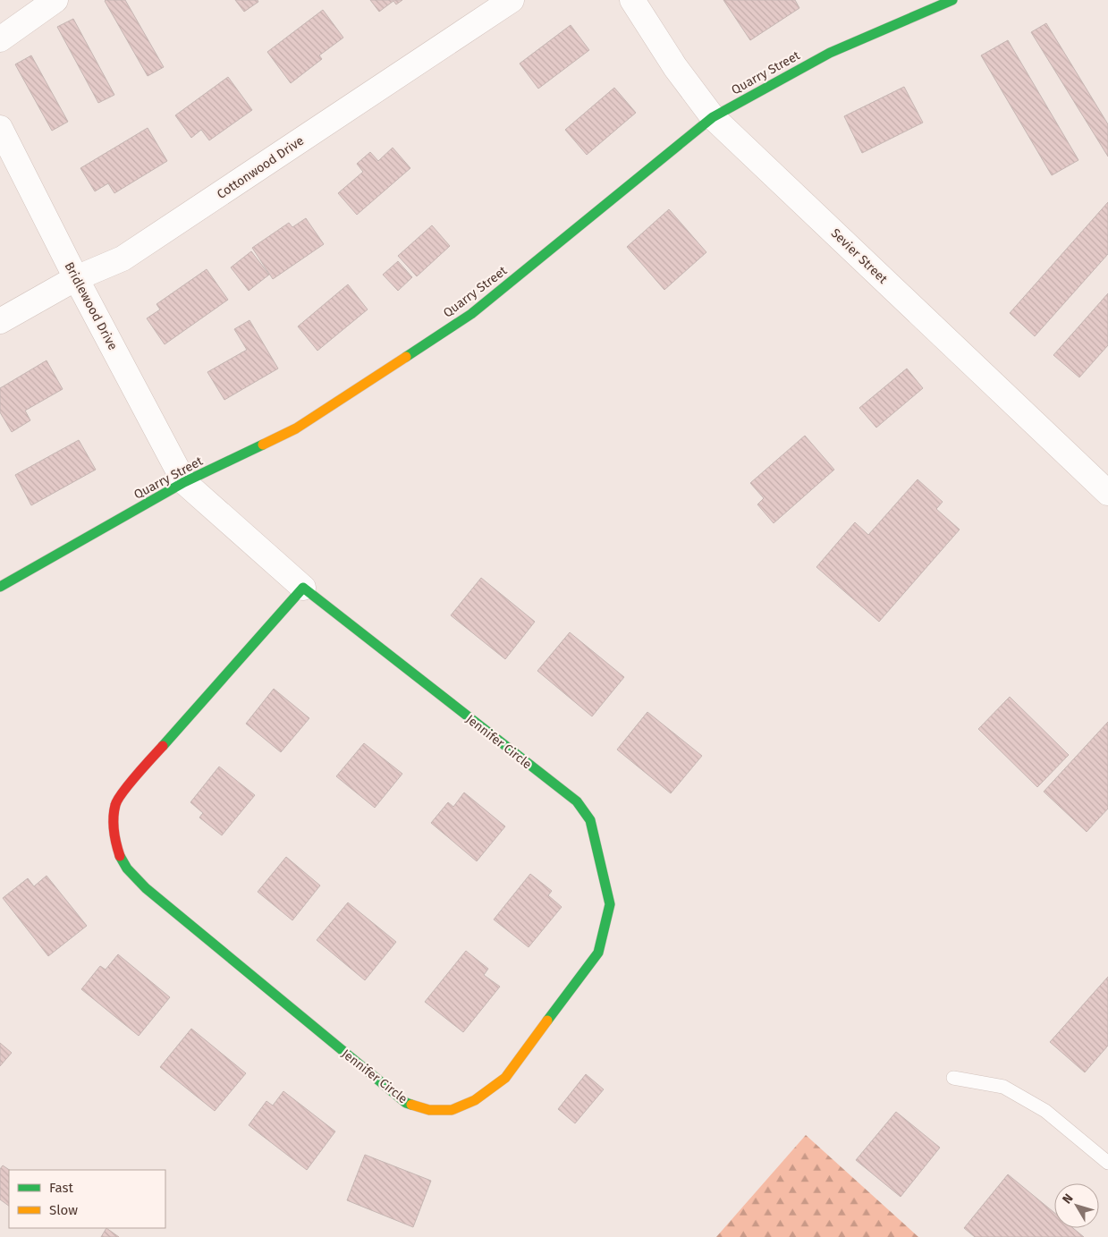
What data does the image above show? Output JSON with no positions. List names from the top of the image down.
{
  "streets": {
    "street": [
      "Quarry Street",
      "Cottonwood Drive",
      "Sevier Street",
      "Bridlewood Drive",
      "Jennifer Circle"
    ]
  },
  "crossings": [
    ["Quarry Street", "Sevier Street"],
    ["Quarry Street", "Bridlewood Drive"],
    ["Quarry Street", "Jennifer Circle"],
    ["Cottonwood Drive", "Bridlewood Drive"],
    ["Bridlewood Drive", "Jennifer Circle"]
  ],
  "legend": ["Fast", "Slow"],
  "north": "top left"
}
